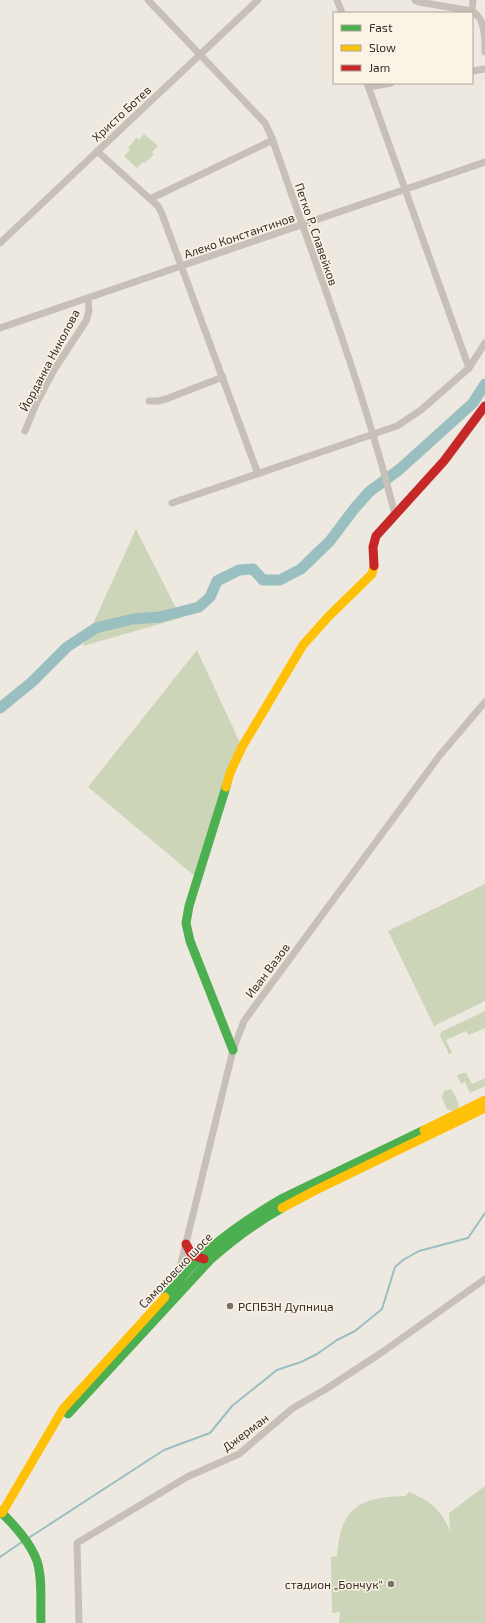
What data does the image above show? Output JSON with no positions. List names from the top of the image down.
{
  "streets": {
    "main road": ["Самоковско шосе"],
    "street": [
      "Христо Ботев",
      "Петко Р. Славейков",
      "Алеко Константинов",
      "Йорданка Николова",
      "Иван Вазов",
      "Джерман"
    ]
  },
  "crossings": [
    ["Христо Ботев", "Петко Р. Славейков"],
    ["Петко Р. Славейков", "Алеко Константинов"],
    ["Алеко Константинов", "Йорданка Николова"],
    ["Иван Вазов", "Самоковско шосе"]
  ],
  "places": ["РСПБЗН Дупница", "стадион „Бончук“"],
  "legend": ["Fast", "Slow", "Jam"]
}
